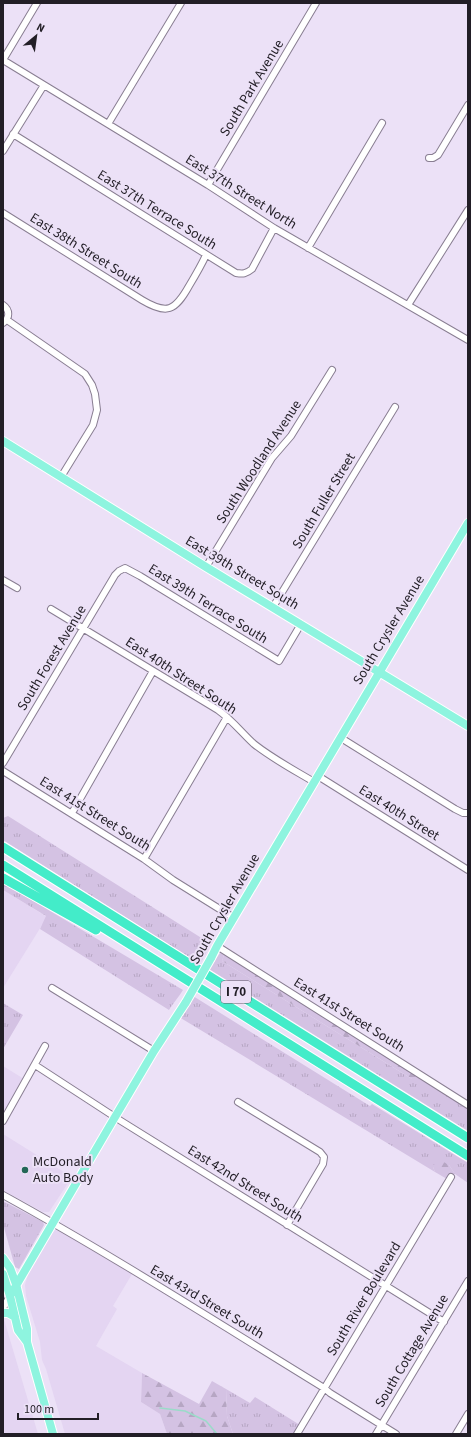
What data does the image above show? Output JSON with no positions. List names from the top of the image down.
{
  "streets": {
    "highway": ["I 70"],
    "main road": ["East 39th Street South", "South Crysler Avenue"],
    "street": [
      "South Park Avenue",
      "East 37th Street North",
      "East 37th Terrace South",
      "East 38th Street South",
      "South Woodland Avenue",
      "South Fuller Street",
      "East 39th Terrace South",
      "South Forest Avenue",
      "East 40th Street South",
      "East 40th Street",
      "East 41st Street South",
      "East 42nd Street South",
      "South River Boulevard",
      "East 43rd Street South",
      "South Cottage Avenue"
    ]
  },
  "crossings": [
    ["South Park Avenue", "East 37th Street North"],
    ["East 37th Street North", "East 37th Terrace South"],
    ["East 37th Terrace South", "East 38th Street South"],
    ["South Woodland Avenue", "East 39th Street South"],
    ["South Fuller Street", "East 39th Street South"],
    ["East 39th Street South", "East 39th Terrace South"],
    ["East 39th Street South", "South Crysler Avenue"],
    ["East 39th Terrace South", "South Forest Avenue"],
    ["South Crysler Avenue", "East 40th Street South"],
    ["South Crysler Avenue", "East 40th Street"],
    ["South Crysler Avenue", "East 41st Street South"],
    ["South Crysler Avenue", "East 42nd Street South"],
    ["South Crysler Avenue", "East 43rd Street South"],
    ["South Forest Avenue", "East 40th Street South"],
    ["East 40th Street South", "East 40th Street"],
    ["East 42nd Street South", "South River Boulevard"],
    ["East 42nd Street South", "South Cottage Avenue"],
    ["South River Boulevard", "East 43rd Street South"],
    ["East 43rd Street South", "South Cottage Avenue"]
  ],
  "places": ["McDonald Auto Body"],
  "scale_bar": "100 m",
  "north": "top right"
}
